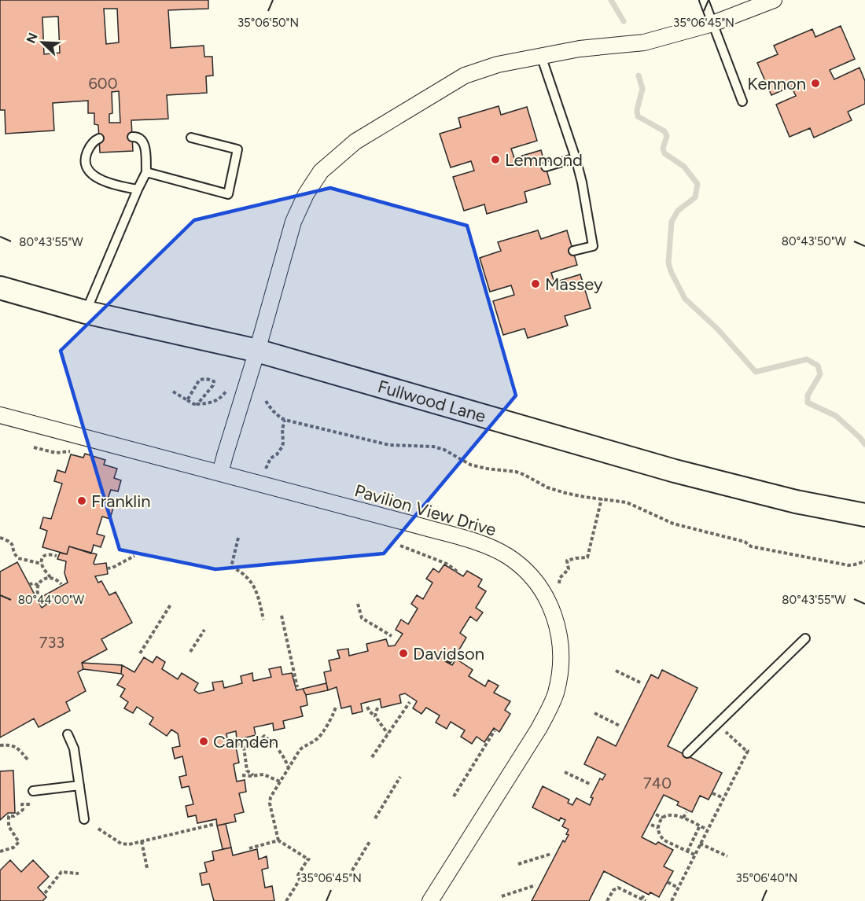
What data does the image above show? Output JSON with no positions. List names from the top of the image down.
{
  "streets": {
    "street": ["Fullwood Lane", "Pavilion View Drive"]
  },
  "places": [
    "Kennon",
    "Lemmond",
    "Massey",
    "Franklin",
    "Davidson",
    "Camden"
  ],
  "house_numbers": ["600", "733", "740"],
  "north": "top left",
  "coordinates": [
    "35°06'50\"N",
    "35°06'45\"N",
    "80°43'50\"W",
    "80°43'55\"W",
    "80°44'00\"W",
    "35°06'40\"N"
  ]
}
